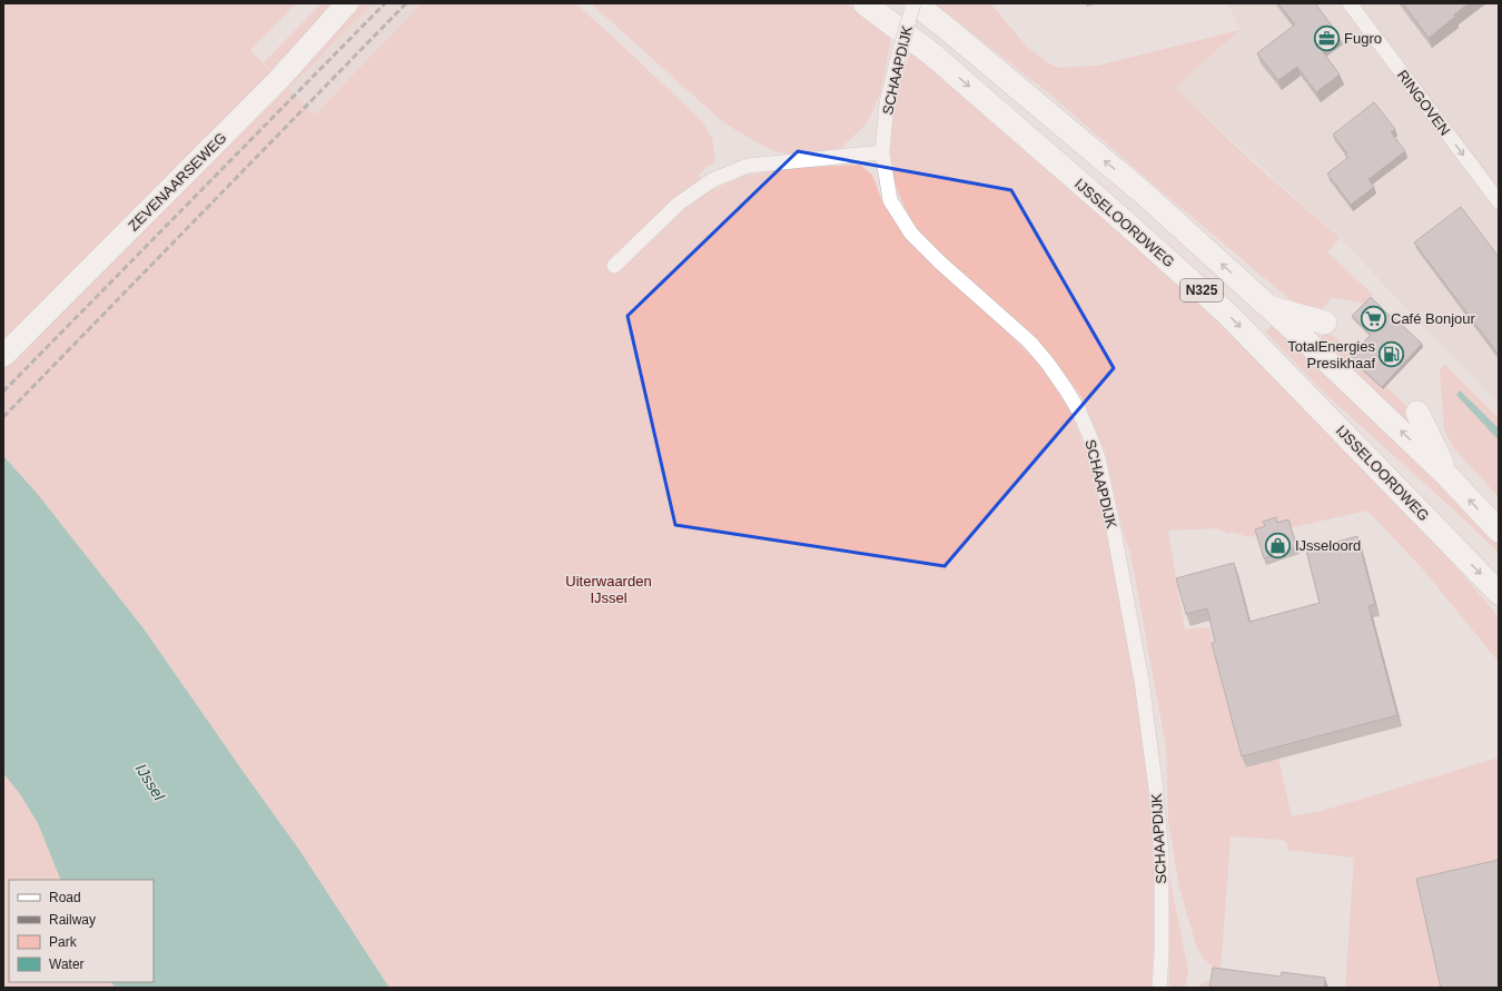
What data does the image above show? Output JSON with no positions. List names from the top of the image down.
{
  "streets": {
    "highway": ["IJSSELOORDWEG", "N325"],
    "main road": ["ZEVENAARSEWEG"],
    "street": ["SCHAAPDIJK", "RINGOVEN"]
  },
  "crossings": [
    ["SCHAAPDIJK", "N325"]
  ],
  "one_way": ["RINGOVEN"],
  "water": ["IJssel"],
  "parks": ["Uiterwaarden IJssel"],
  "places": {
    "office": ["Fugro"],
    "supermarket": ["Café Bonjour"],
    "fuel station": ["TotalEnergies Presikhaaf"],
    "shop": ["IJsseloord"]
  },
  "legend": [
    "Road",
    "Railway",
    "Park",
    "Water"
  ]
}
